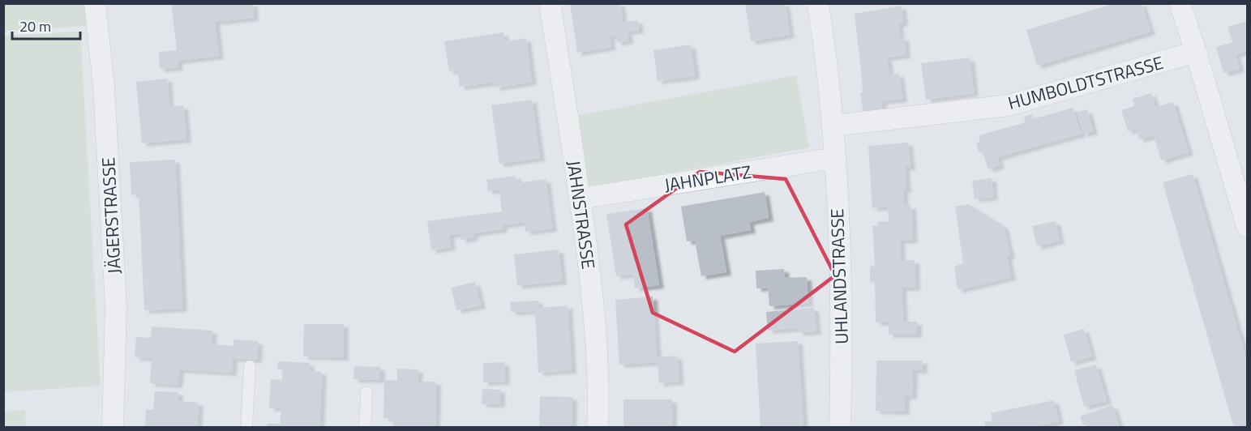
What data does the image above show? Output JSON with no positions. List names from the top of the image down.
{
  "streets": {
    "street": [
      "HUMBOLDTSTRASSE",
      "JAHNPLATZ",
      "JAHNSTRASSE",
      "JÄGERSTRASSE",
      "UHLANDSTRASSE"
    ]
  },
  "crossings": [
    ["HUMBOLDTSTRASSE", "UHLANDSTRASSE"],
    ["JAHNPLATZ", "JAHNSTRASSE"],
    ["JAHNPLATZ", "UHLANDSTRASSE"]
  ],
  "scale_bar": "20 m"
}
